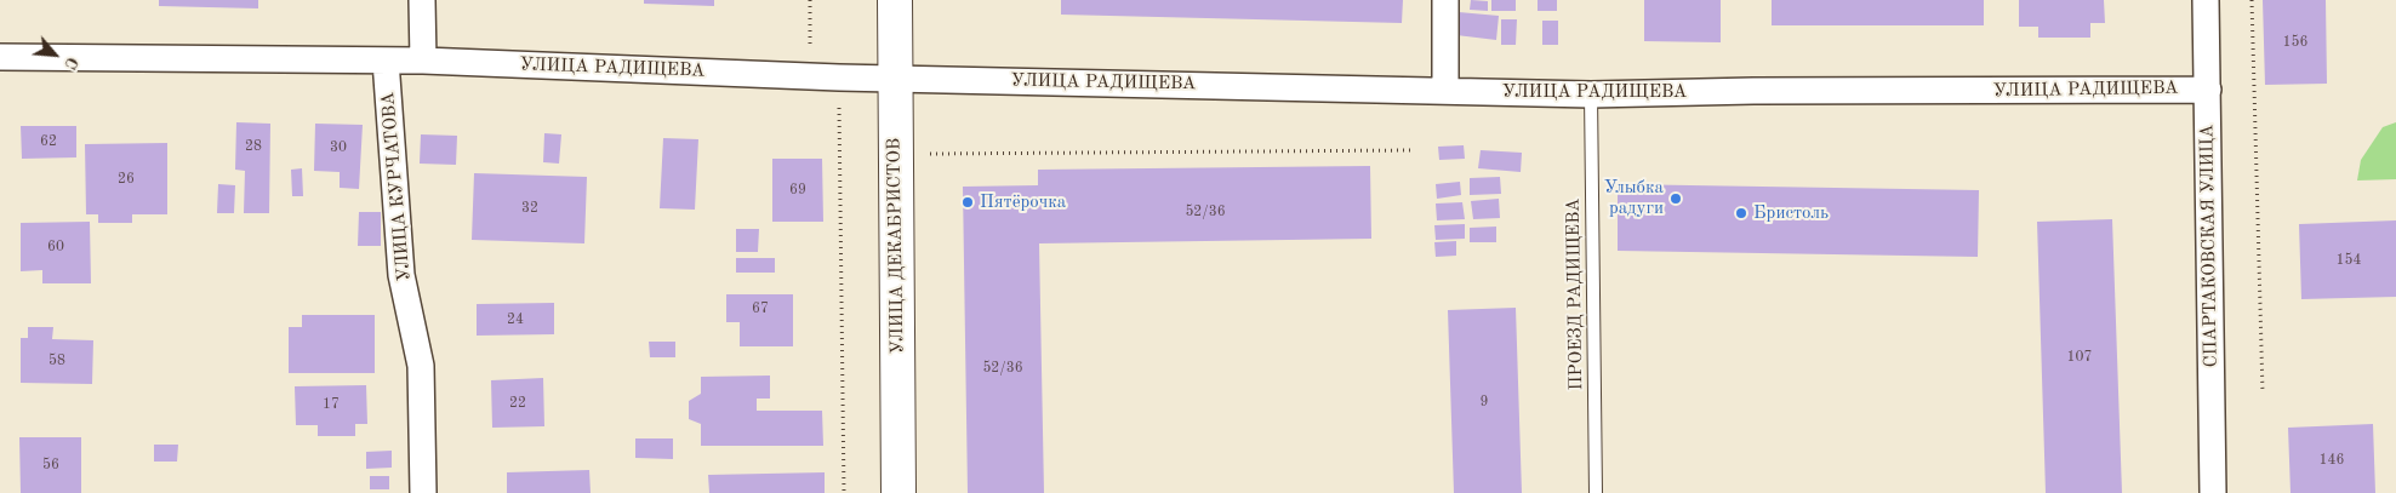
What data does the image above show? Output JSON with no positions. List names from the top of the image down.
{
  "streets": {
    "street": [
      "УЛИЦА РАДИЩЕВА",
      "УЛИЦА КУРЧАТОВА",
      "УЛИЦА ДЕКАБРИСТОВ",
      "СПАРТАКОВСКАЯ УЛИЦА"
    ],
    "lane": ["ПРОЕЗД РАДИЩЕВА"]
  },
  "crossings": [
    ["УЛИЦА РАДИЩЕВА", "УЛИЦА КУРЧАТОВА"],
    ["УЛИЦА РАДИЩЕВА", "УЛИЦА ДЕКАБРИСТОВ"],
    ["УЛИЦА РАДИЩЕВА", "СПАРТАКОВСКАЯ УЛИЦА"],
    ["УЛИЦА РАДИЩЕВА", "ПРОЕЗД РАДИЩЕВА"]
  ],
  "places": ["Улыбка радуги", "Пятёрочка", "Бристоль"],
  "house_numbers": [
    "156",
    "62",
    "28",
    "30",
    "26",
    "69",
    "32",
    "52/36",
    "60",
    "154",
    "67",
    "24",
    "107",
    "58",
    "52/36",
    "9",
    "22",
    "17",
    "146",
    "56"
  ],
  "north": "bottom right"
}
